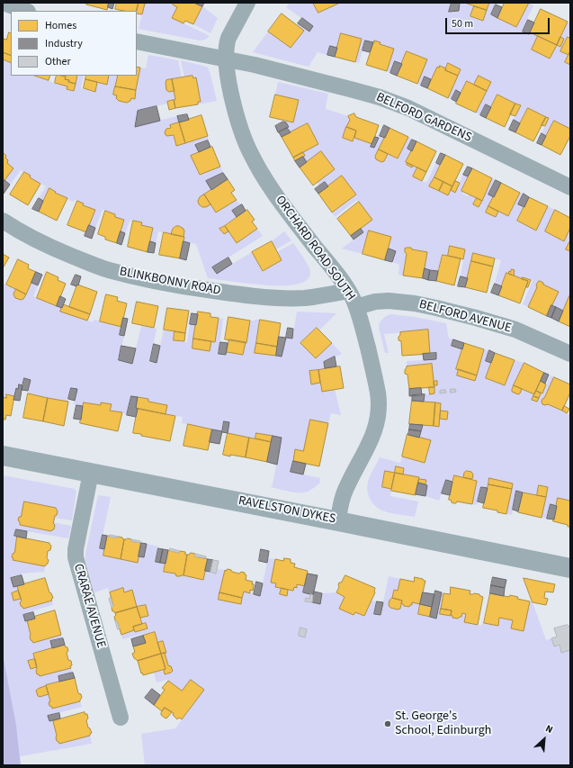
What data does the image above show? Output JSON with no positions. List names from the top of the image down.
{
  "streets": {
    "street": [
      "BELFORD GARDENS",
      "ORCHARD ROAD SOUTH",
      "BLINKBONNY ROAD",
      "BELFORD AVENUE",
      "RAVELSTON DYKES",
      "CRARAE AVENUE"
    ]
  },
  "crossings": [
    ["BELFORD GARDENS", "ORCHARD ROAD SOUTH"],
    ["ORCHARD ROAD SOUTH", "BLINKBONNY ROAD"],
    ["ORCHARD ROAD SOUTH", "BELFORD AVENUE"],
    ["ORCHARD ROAD SOUTH", "RAVELSTON DYKES"],
    ["RAVELSTON DYKES", "CRARAE AVENUE"]
  ],
  "places": ["St. George's School, Edinburgh"],
  "legend": ["Homes", "Industry", "Other"],
  "scale_bar": "50 m",
  "north": "top right"
}
